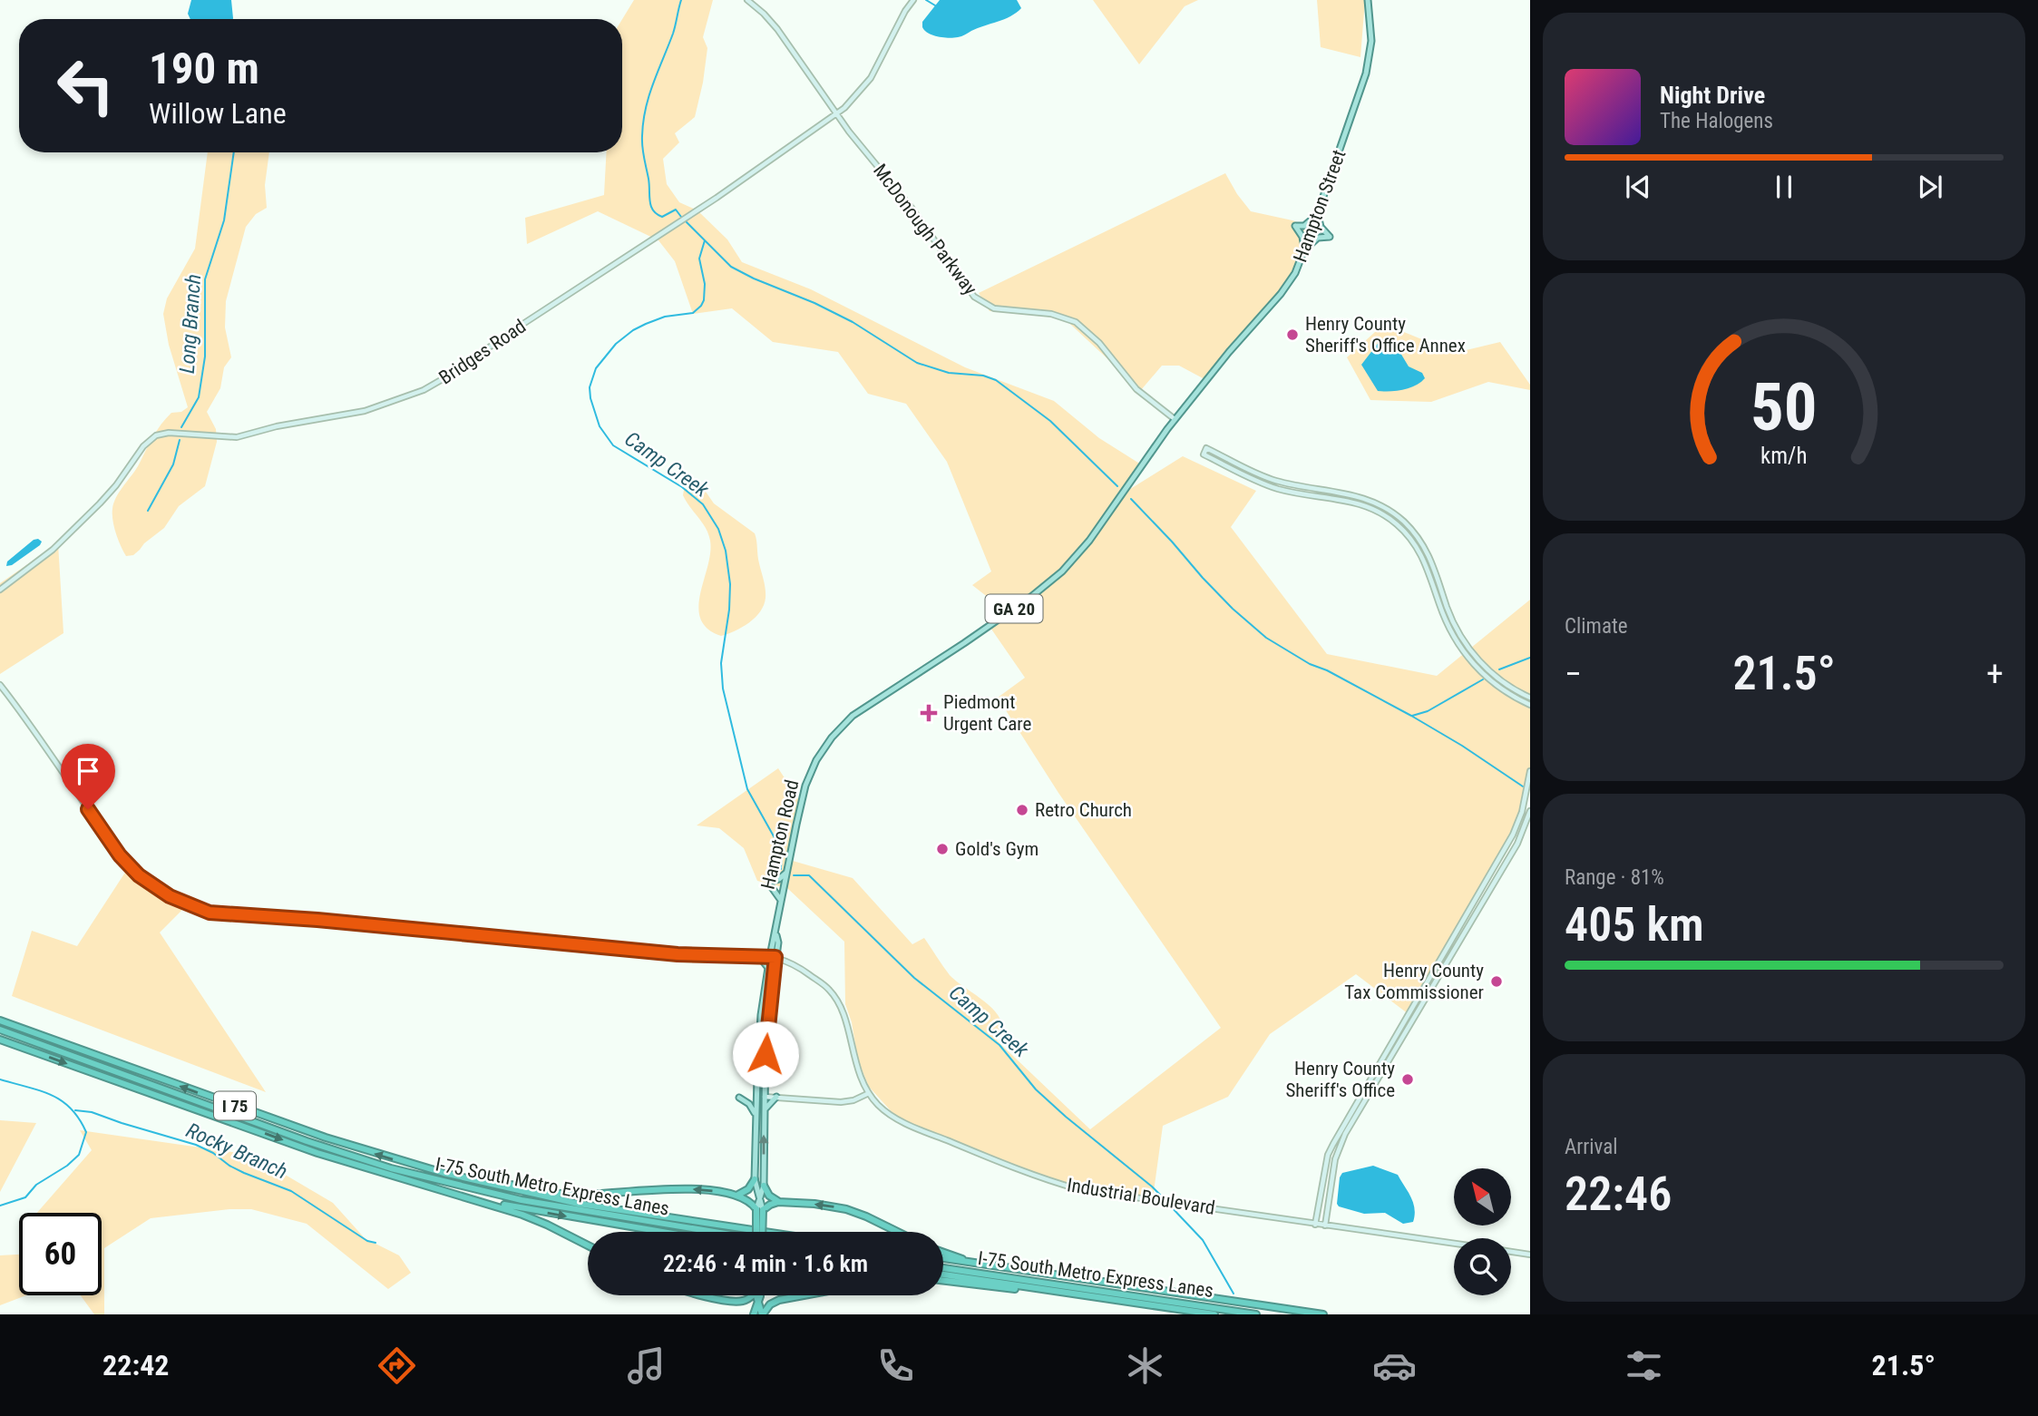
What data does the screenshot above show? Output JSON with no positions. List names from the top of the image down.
{
  "streets": {
    "highway": [
      "GA 20",
      "Hampton Road",
      "I 75",
      "I-75 South Metro Express Lanes"
    ],
    "main road": ["Hampton Street"],
    "street": ["McDonough Parkway", "Bridges Road", "Industrial Boulevard"]
  },
  "crossings": [
    ["Hampton Street", "McDonough Parkway"],
    ["Hampton Street", "Hampton Road"],
    ["McDonough Parkway", "Bridges Road"],
    ["Hampton Road", "Industrial Boulevard"]
  ],
  "water": ["Long Branch", "Camp Creek", "Rocky Branch"],
  "places": {
    "other": [
      "Henry County Sheriff's Office Annex",
      "Retro Church",
      "Gold's Gym",
      "Henry County Tax Commissioner",
      "Henry County Sheriff's Office"
    ],
    "health": ["Piedmont Urgent Care"]
  },
  "north": "top left",
  "page": {
    "turn": ["190 m", "Willow Lane"],
    "song": ["Night Drive", "The Halogens"],
    "tile": [
      "Climate",
      ["Range · 81%", "405 km"],
      ["Arrival", "22:46"]
    ],
    "heat": ["−", "21.5°", "+"],
    "limit": "60",
    "trip": "22:46 · 4 min · 1.6 km",
    "tabs": ["22:42", "21.5°"],
    "gauge": ["50", "km/h"]
  }
}
